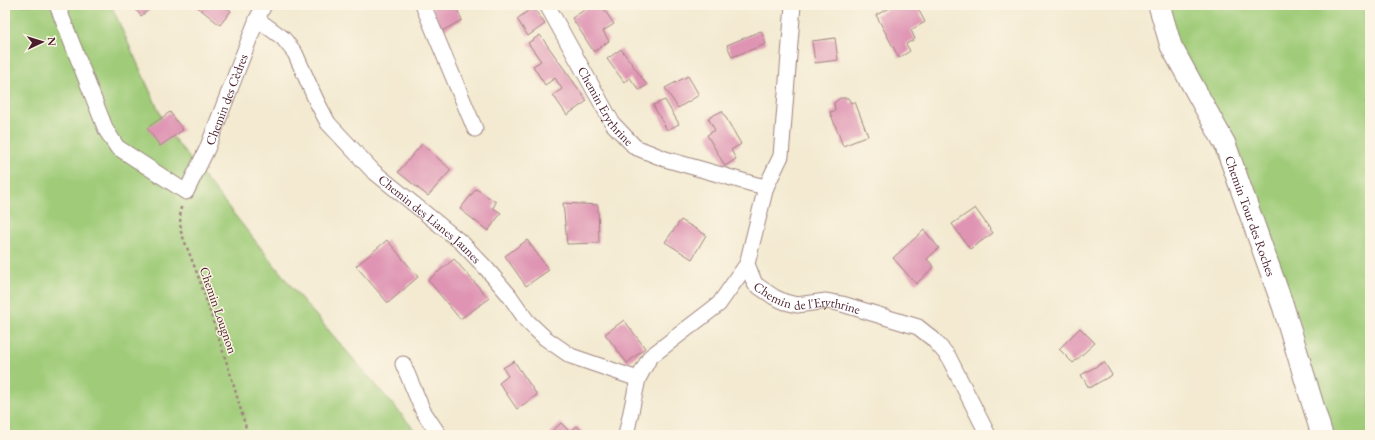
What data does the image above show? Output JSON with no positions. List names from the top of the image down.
{
  "streets": {
    "street": [
      "Chemin des Cèdres",
      "Chemin Erythrine",
      "Chemin Tour des Roches",
      "Chemin des Lianes Jaunes",
      "Chemin de l'Erythrine"
    ],
    "path": ["Chemin Lougnon"]
  },
  "crossings": [
    ["Chemin des Cèdres", "Chemin des Lianes Jaunes"],
    ["Chemin des Cèdres", "Chemin Lougnon"],
    ["Chemin Erythrine", "Chemin de l'Erythrine"]
  ],
  "north": "right"
}
